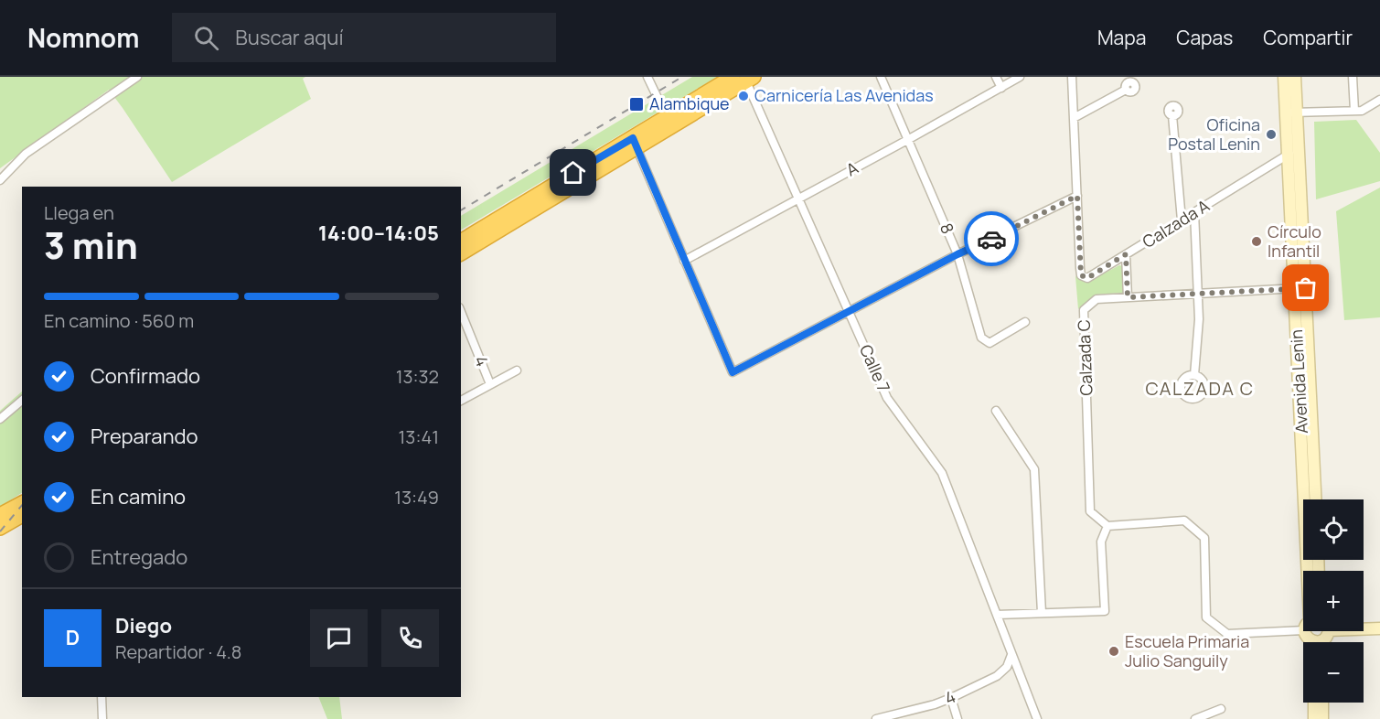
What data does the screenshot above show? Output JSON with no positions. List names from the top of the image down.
{
  "streets": {
    "street": [
      "A",
      "Calzada A",
      "8",
      "Calzada C",
      "4",
      "Calle 7",
      "Avenida Lenin"
    ]
  },
  "crossings": [
    ["A", "8"],
    ["A", "Calle 7"],
    ["Calzada A", "Avenida Lenin"],
    ["Calzada C", "Avenida Lenin"],
    ["4", "Calle 7"]
  ],
  "districts": ["CALZADA C"],
  "places": {
    "other": [
      "Carnicería Las Avenidas",
      "Oficina Postal Lenin",
      "Círculo Infantil",
      "Escuela Primaria Julio Sanguily"
    ],
    "transit": ["Alambique"]
  },
  "page": {
    "header": "Nomnom",
    "search": "Buscar aquí",
    "nav": ["Mapa", "Capas", "Compartir"],
    "heading": ["3 min", "Llega en", "14:00–14:05"],
    "panel": ["Diego", "Repartidor · 4.8"],
    "bar": "En camino · 560 m",
    "list": [
      ["Confirmado", "13:32"],
      ["Preparando", "13:41"],
      ["En camino", "13:49"],
      "Entregado"
    ],
    "map_buttons": ["+", "−"],
    "round": "D"
  }
}
